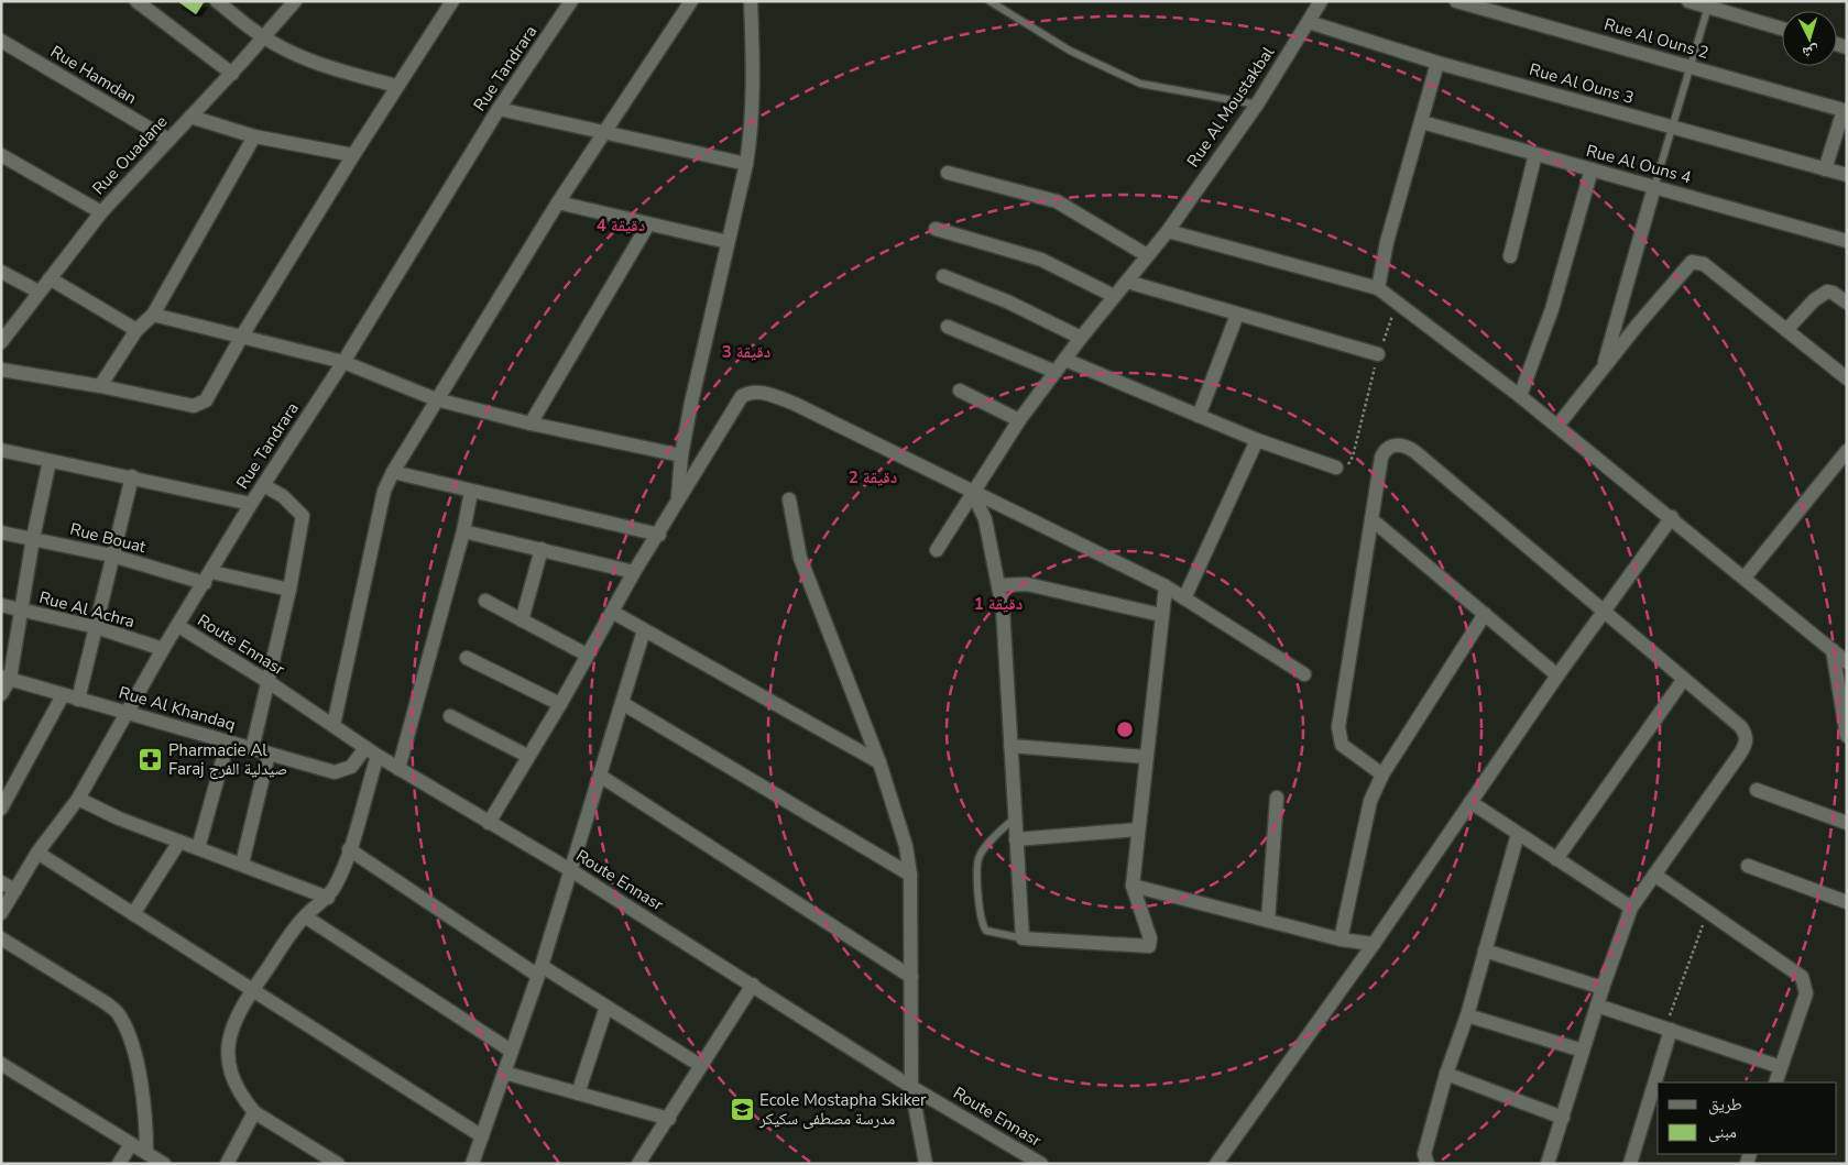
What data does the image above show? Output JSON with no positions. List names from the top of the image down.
{
  "streets": {
    "street": [
      "Rue Al Ouns 2",
      "Rue Tandrara",
      "Rue Hamdan",
      "Rue Al Ouns 3",
      "Rue Al Moustakbal",
      "Rue Ouadane",
      "Rue Al Ouns 4",
      "Rue Bouat",
      "Rue Al Achra",
      "Route Ennasr",
      "Rue Al Khandaq"
    ]
  },
  "crossings": [
    ["Rue Tandrara", "Rue Bouat"],
    ["Rue Tandrara", "Rue Al Achra"],
    ["Rue Tandrara", "Route Ennasr"],
    ["Rue Tandrara", "Rue Al Khandaq"],
    ["Rue Hamdan", "Rue Ouadane"],
    ["Rue Al Ouns 3", "Rue Al Moustakbal"],
    ["Route Ennasr", "Rue Al Khandaq"]
  ],
  "places": {
    "pharmacy": ["Pharmacie Al Faraj صيدلية الفرج"],
    "school or university": ["Ecole Mostapha Skiker مدرسة مصطفى سكيكر"]
  },
  "legend": ["طريق", "مبنى"],
  "north": "bottom",
  "rings": [
    "4 دقيقة",
    "3 دقيقة",
    "2 دقيقة",
    "1 دقيقة"
  ]
}
